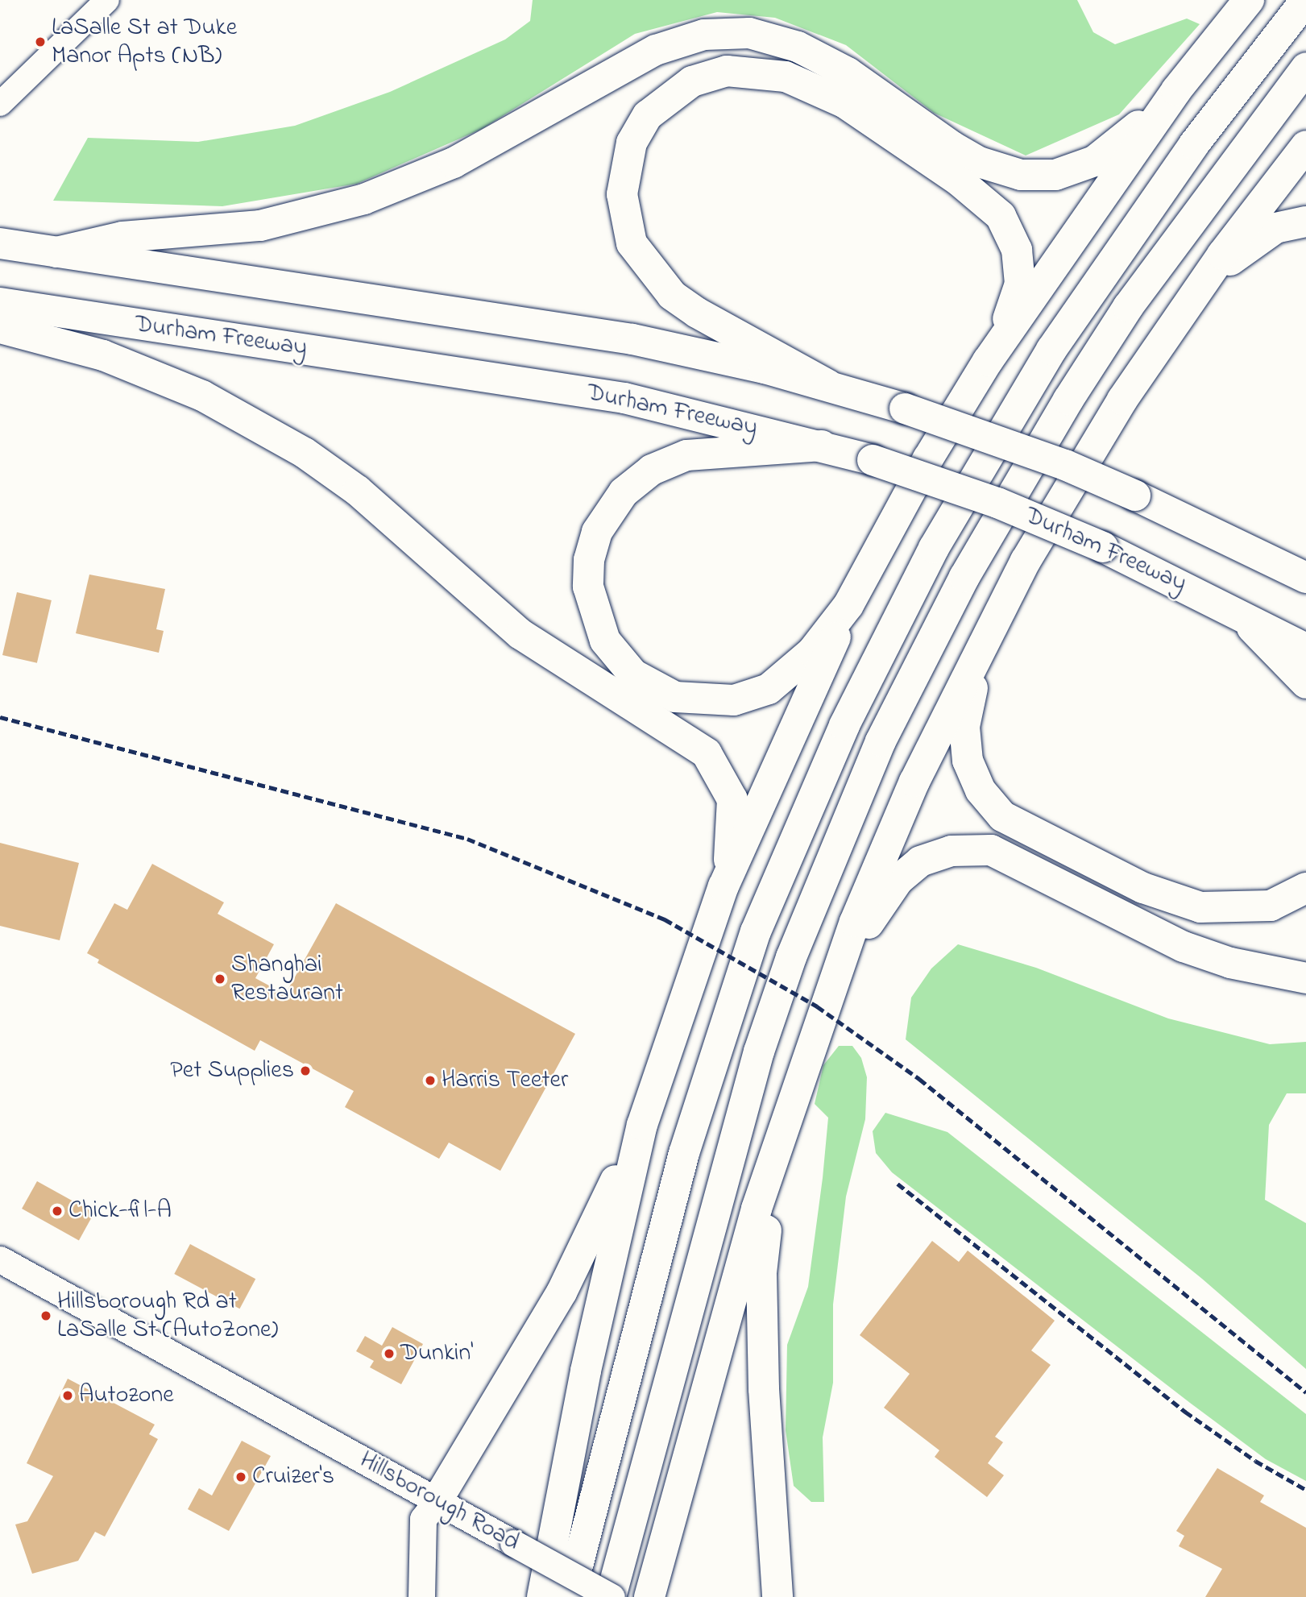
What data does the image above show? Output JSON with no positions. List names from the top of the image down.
{
  "streets": {
    "highway": ["Durham Freeway"],
    "main road": ["Hillsborough Road"]
  },
  "places": [
    "LaSalle St at Duke Manor Apts (NB)",
    "Shanghai Restaurant",
    "Pet Supplies",
    "Harris Teeter",
    "Chick-fil-A",
    "Hillsborough Rd at LaSalle St (AutoZone)",
    "Dunkin'",
    "Autozone",
    "Cruizer's"
  ]
}
